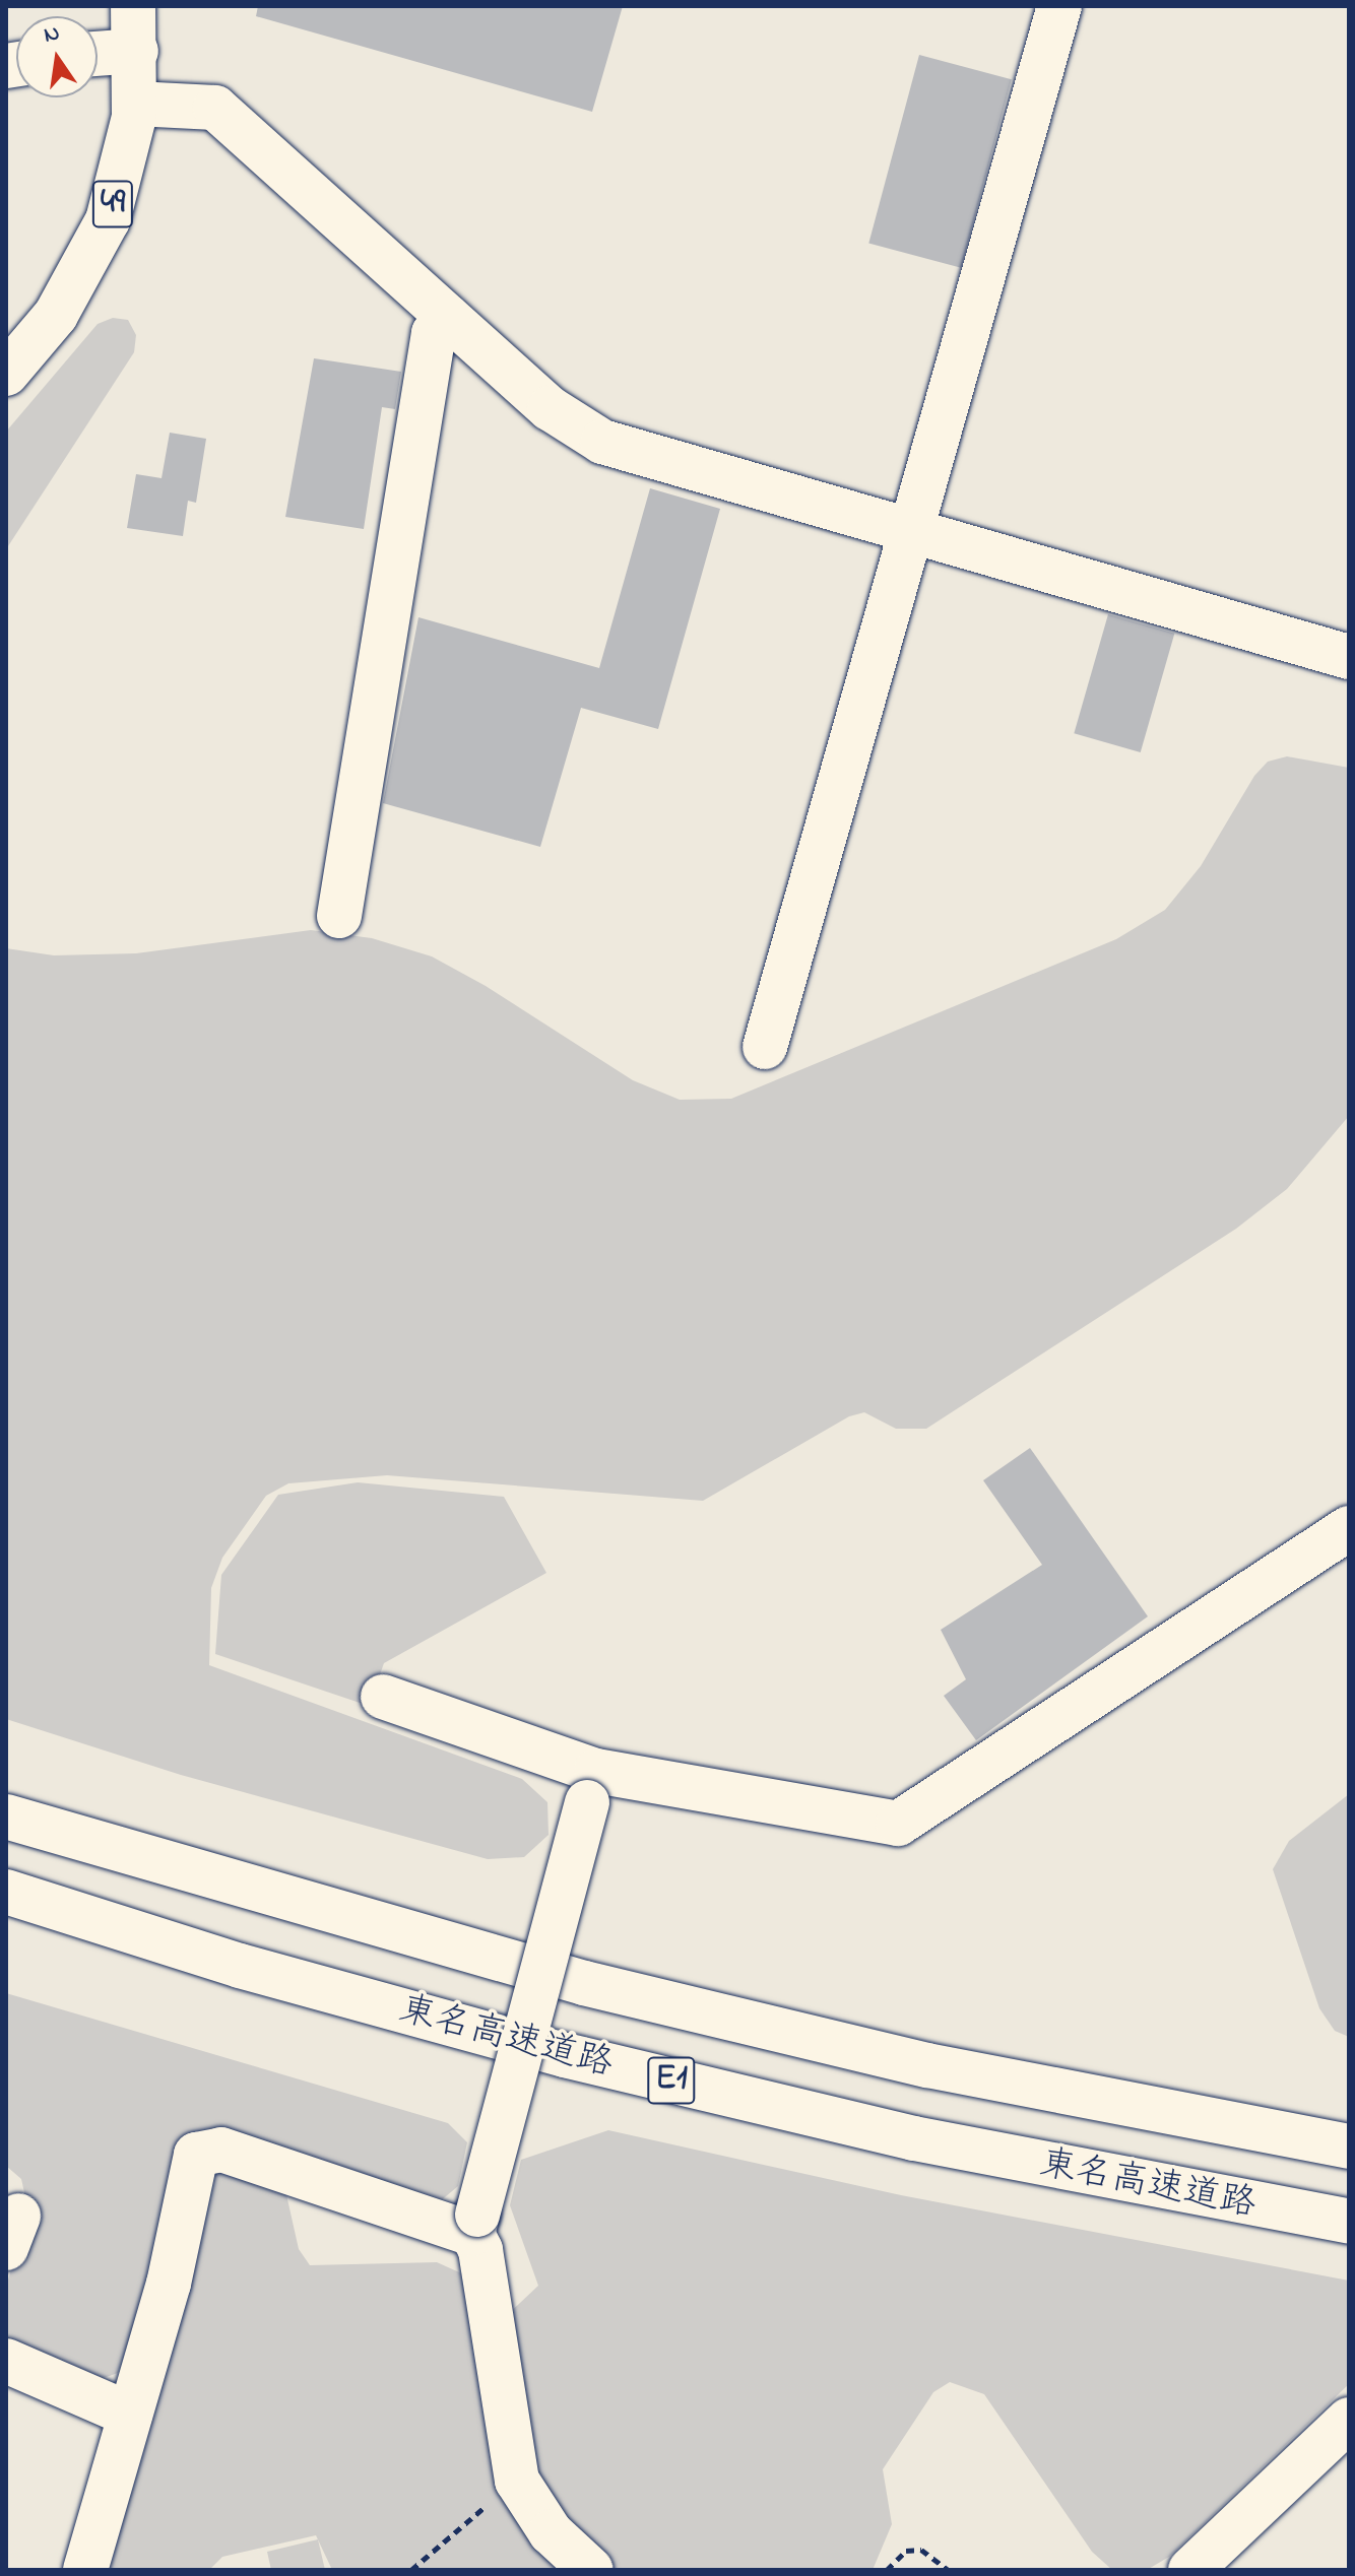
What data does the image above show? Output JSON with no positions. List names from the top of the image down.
{
  "streets": {
    "main road": ["49", "東名高速道路", "E1"]
  },
  "north": "top"
}
